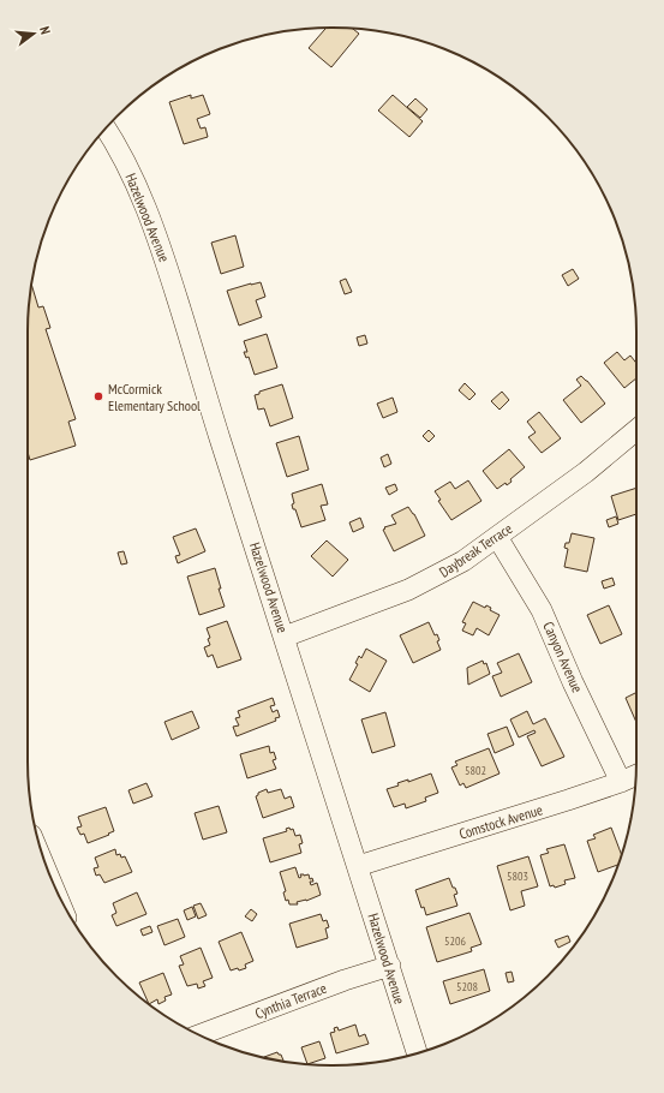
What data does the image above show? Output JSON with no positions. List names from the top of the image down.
{
  "streets": {
    "street": [
      "Hazelwood Avenue",
      "Daybreak Terrace",
      "Canyon Avenue",
      "Comstock Avenue",
      "Cynthia Terrace"
    ]
  },
  "crossings": [
    ["Hazelwood Avenue", "Daybreak Terrace"],
    ["Hazelwood Avenue", "Comstock Avenue"],
    ["Hazelwood Avenue", "Cynthia Terrace"],
    ["Daybreak Terrace", "Canyon Avenue"],
    ["Canyon Avenue", "Comstock Avenue"]
  ],
  "places": ["McCormick Elementary School"],
  "house_numbers": [
    "5802",
    "5803",
    "5206",
    "5208"
  ],
  "north": "right"
}
